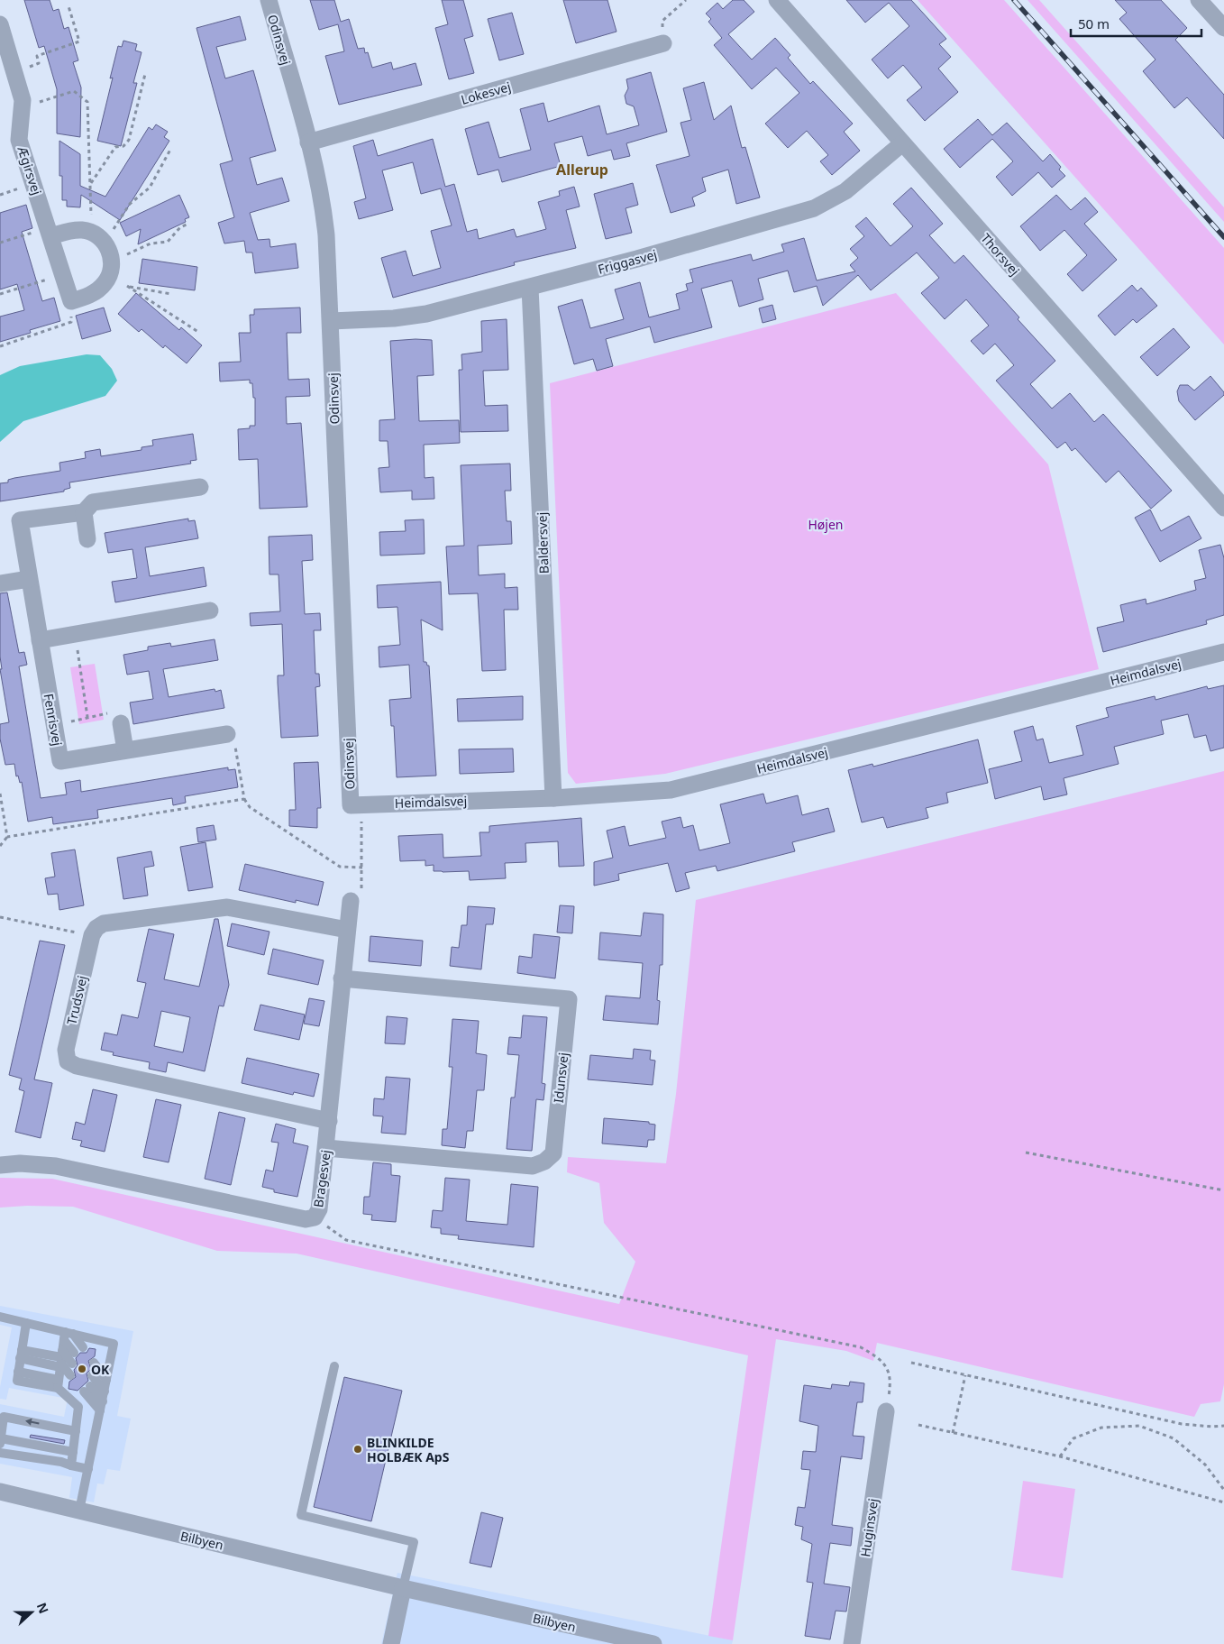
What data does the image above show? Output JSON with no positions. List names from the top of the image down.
{
  "streets": {
    "street": [
      "Odinsvej",
      "Lokesvej",
      "Ægirsvej",
      "Thorsvej",
      "Friggasvej",
      "Baldersvej",
      "Heimdalsvej",
      "Fenrisvej",
      "Trudsvej",
      "Idunsvej",
      "Bragesvej",
      "Huginsvej",
      "Bilbyen"
    ]
  },
  "crossings": [
    ["Odinsvej", "Lokesvej"],
    ["Odinsvej", "Friggasvej"],
    ["Odinsvej", "Heimdalsvej"],
    ["Thorsvej", "Friggasvej"],
    ["Friggasvej", "Baldersvej"],
    ["Baldersvej", "Heimdalsvej"],
    ["Trudsvej", "Bragesvej"],
    ["Idunsvej", "Bragesvej"]
  ],
  "districts": ["Allerup"],
  "parks": ["Højen"],
  "places": ["OK", "BLINKILDE HOLBÆK ApS"],
  "scale_bar": "50 m",
  "north": "right"
}
